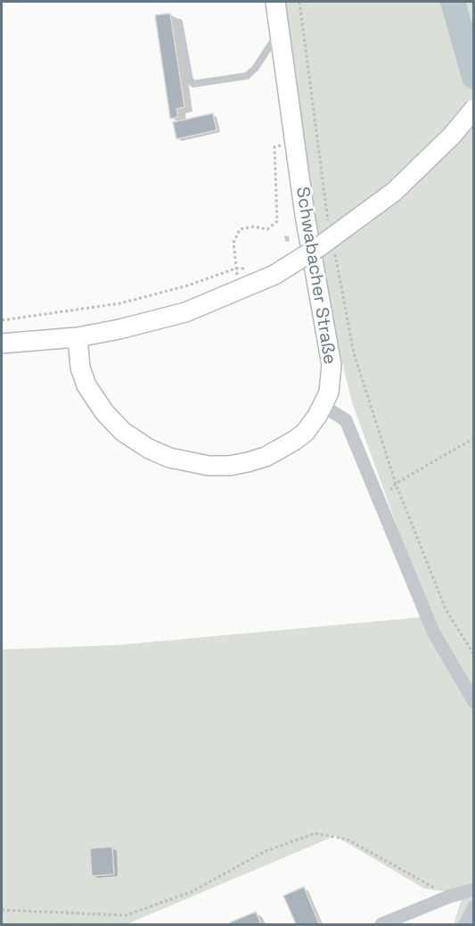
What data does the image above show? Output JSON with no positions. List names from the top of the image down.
{
  "streets": {
    "street": ["Schwabacher Straße"]
  }
}
